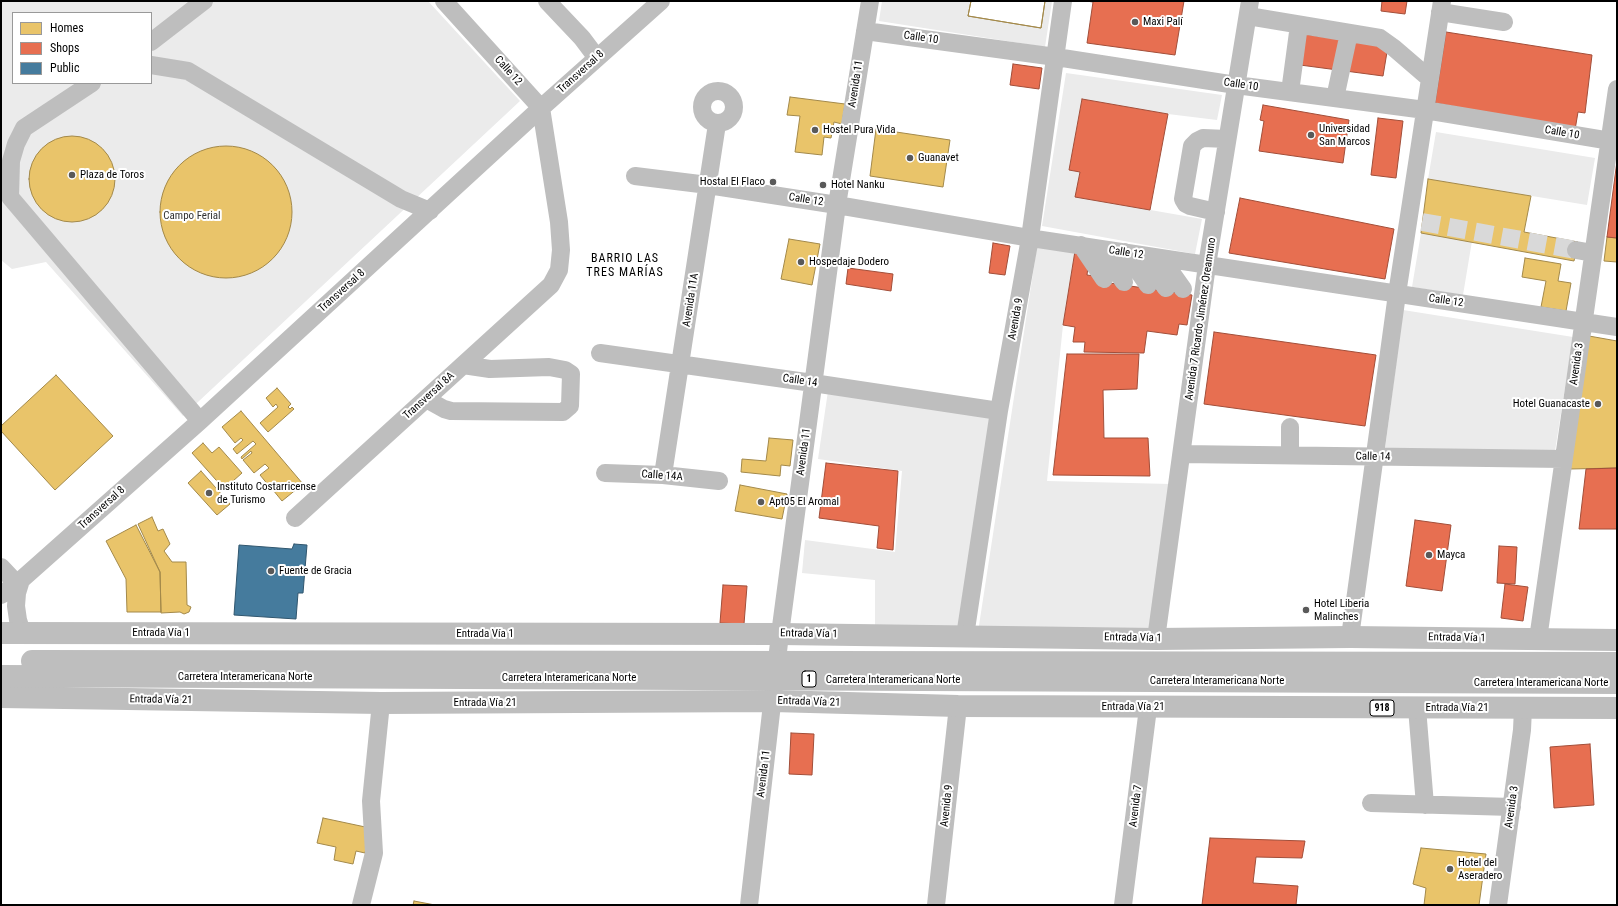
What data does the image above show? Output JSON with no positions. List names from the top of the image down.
{
  "streets": {
    "main road": [
      "Entrada Vía 1",
      "Carretera Interamericana Norte",
      "1",
      "Entrada Vía 21",
      "918"
    ],
    "street": [
      "Calle 10",
      "Calle 12",
      "Transversal 8",
      "Avenida 11",
      "Avenida 11A",
      "Avenida 9",
      "Avenida 7 Ricardo Jiménez Oreamuno",
      "Avenida 3",
      "Calle 14",
      "Transversal 8A",
      "Calle 14A",
      "Avenida 7"
    ]
  },
  "crossings": [
    ["Calle 10", "Avenida 11"],
    ["Calle 10", "Avenida 9"],
    ["Calle 10", "Avenida 7 Ricardo Jiménez Oreamuno"],
    ["Calle 10", "Avenida 3"],
    ["Calle 12", "Transversal 8"],
    ["Calle 12", "Avenida 11"],
    ["Calle 12", "Avenida 11A"],
    ["Calle 12", "Avenida 9"],
    ["Calle 12", "Avenida 7 Ricardo Jiménez Oreamuno"],
    ["Calle 12", "Avenida 3"],
    ["Calle 12", "Transversal 8A"],
    ["Transversal 8", "Transversal 8A"],
    ["Avenida 11", "Calle 14"],
    ["Avenida 11", "Entrada Vía 1"],
    ["Avenida 11", "Entrada Vía 21"],
    ["Avenida 11A", "Calle 14"],
    ["Avenida 11A", "Calle 14A"],
    ["Avenida 9", "Calle 14"],
    ["Avenida 9", "Entrada Vía 1"],
    ["Avenida 9", "Entrada Vía 21"],
    ["Avenida 7 Ricardo Jiménez Oreamuno", "Calle 14"],
    ["Avenida 7 Ricardo Jiménez Oreamuno", "Entrada Vía 1"],
    ["Avenida 3", "Calle 14"],
    ["Avenida 3", "Entrada Vía 1"],
    ["Avenida 3", "Entrada Vía 21"],
    ["Entrada Vía 21", "Avenida 7"]
  ],
  "districts": ["BARRIO LAS TRES MARÍAS"],
  "parks": ["Campo Ferial"],
  "places": [
    "Maxi Palí",
    "Hostel Pura Vida",
    "Universidad San Marcos",
    "Guanavet",
    "Plaza de Toros",
    "Hostal El Flaco",
    "Hotel Nanku",
    "Hospedaje Dodero",
    "Hotel Guanacaste",
    "Instituto Costarricense de Turismo",
    "Apt05 El Aromal",
    "Mayca",
    "Fuente de Gracia",
    "Hotel Liberia Malinches",
    "Hotel del Aseradero"
  ],
  "legend": ["Homes", "Shops", "Public"]
}
